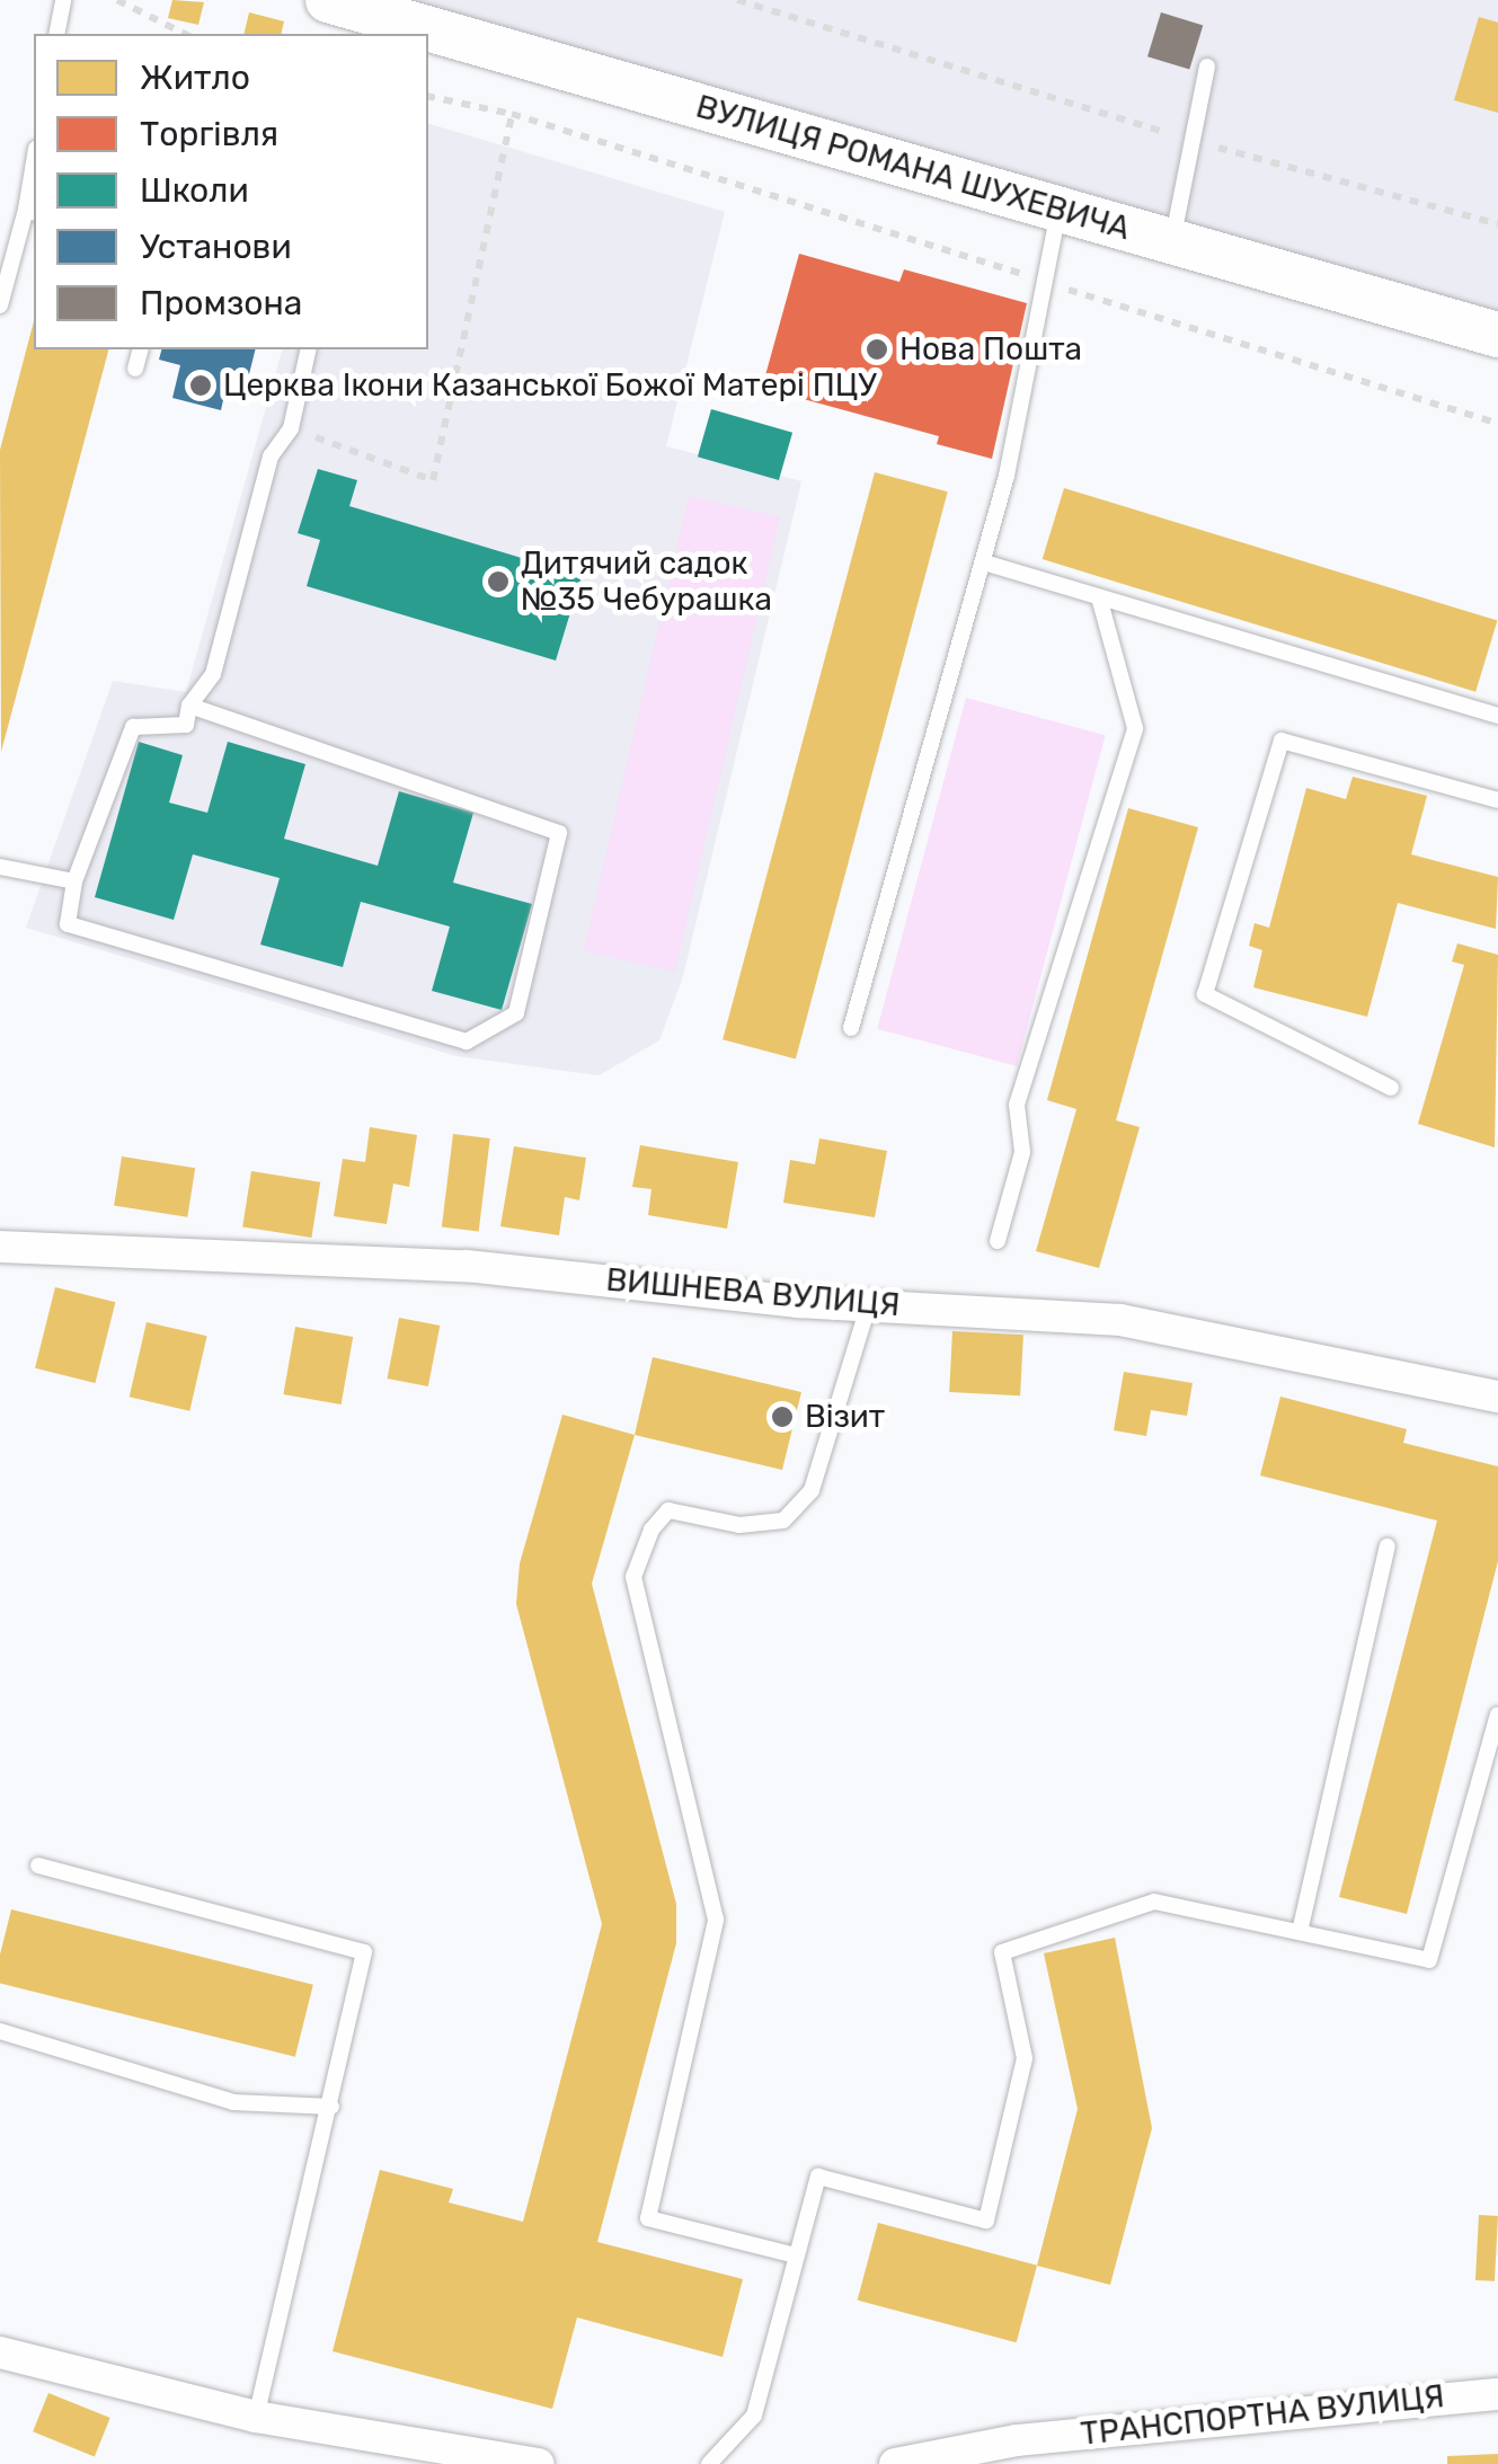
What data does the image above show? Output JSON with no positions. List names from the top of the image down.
{
  "streets": {
    "main road": ["ВУЛИЦЯ РОМАНА ШУХЕВИЧА"],
    "street": ["ВИШНЕВА ВУЛИЦЯ", "ТРАНСПОРТНА ВУЛИЦЯ"]
  },
  "places": [
    "Нова Пошта",
    "Церква Ікони Казанської Божої Матері ПЦУ",
    "Дитячий садок №35 Чебурашка",
    "Візит"
  ],
  "legend": [
    "Житло",
    "Торгівля",
    "Школи",
    "Установи",
    "Промзона"
  ]
}
